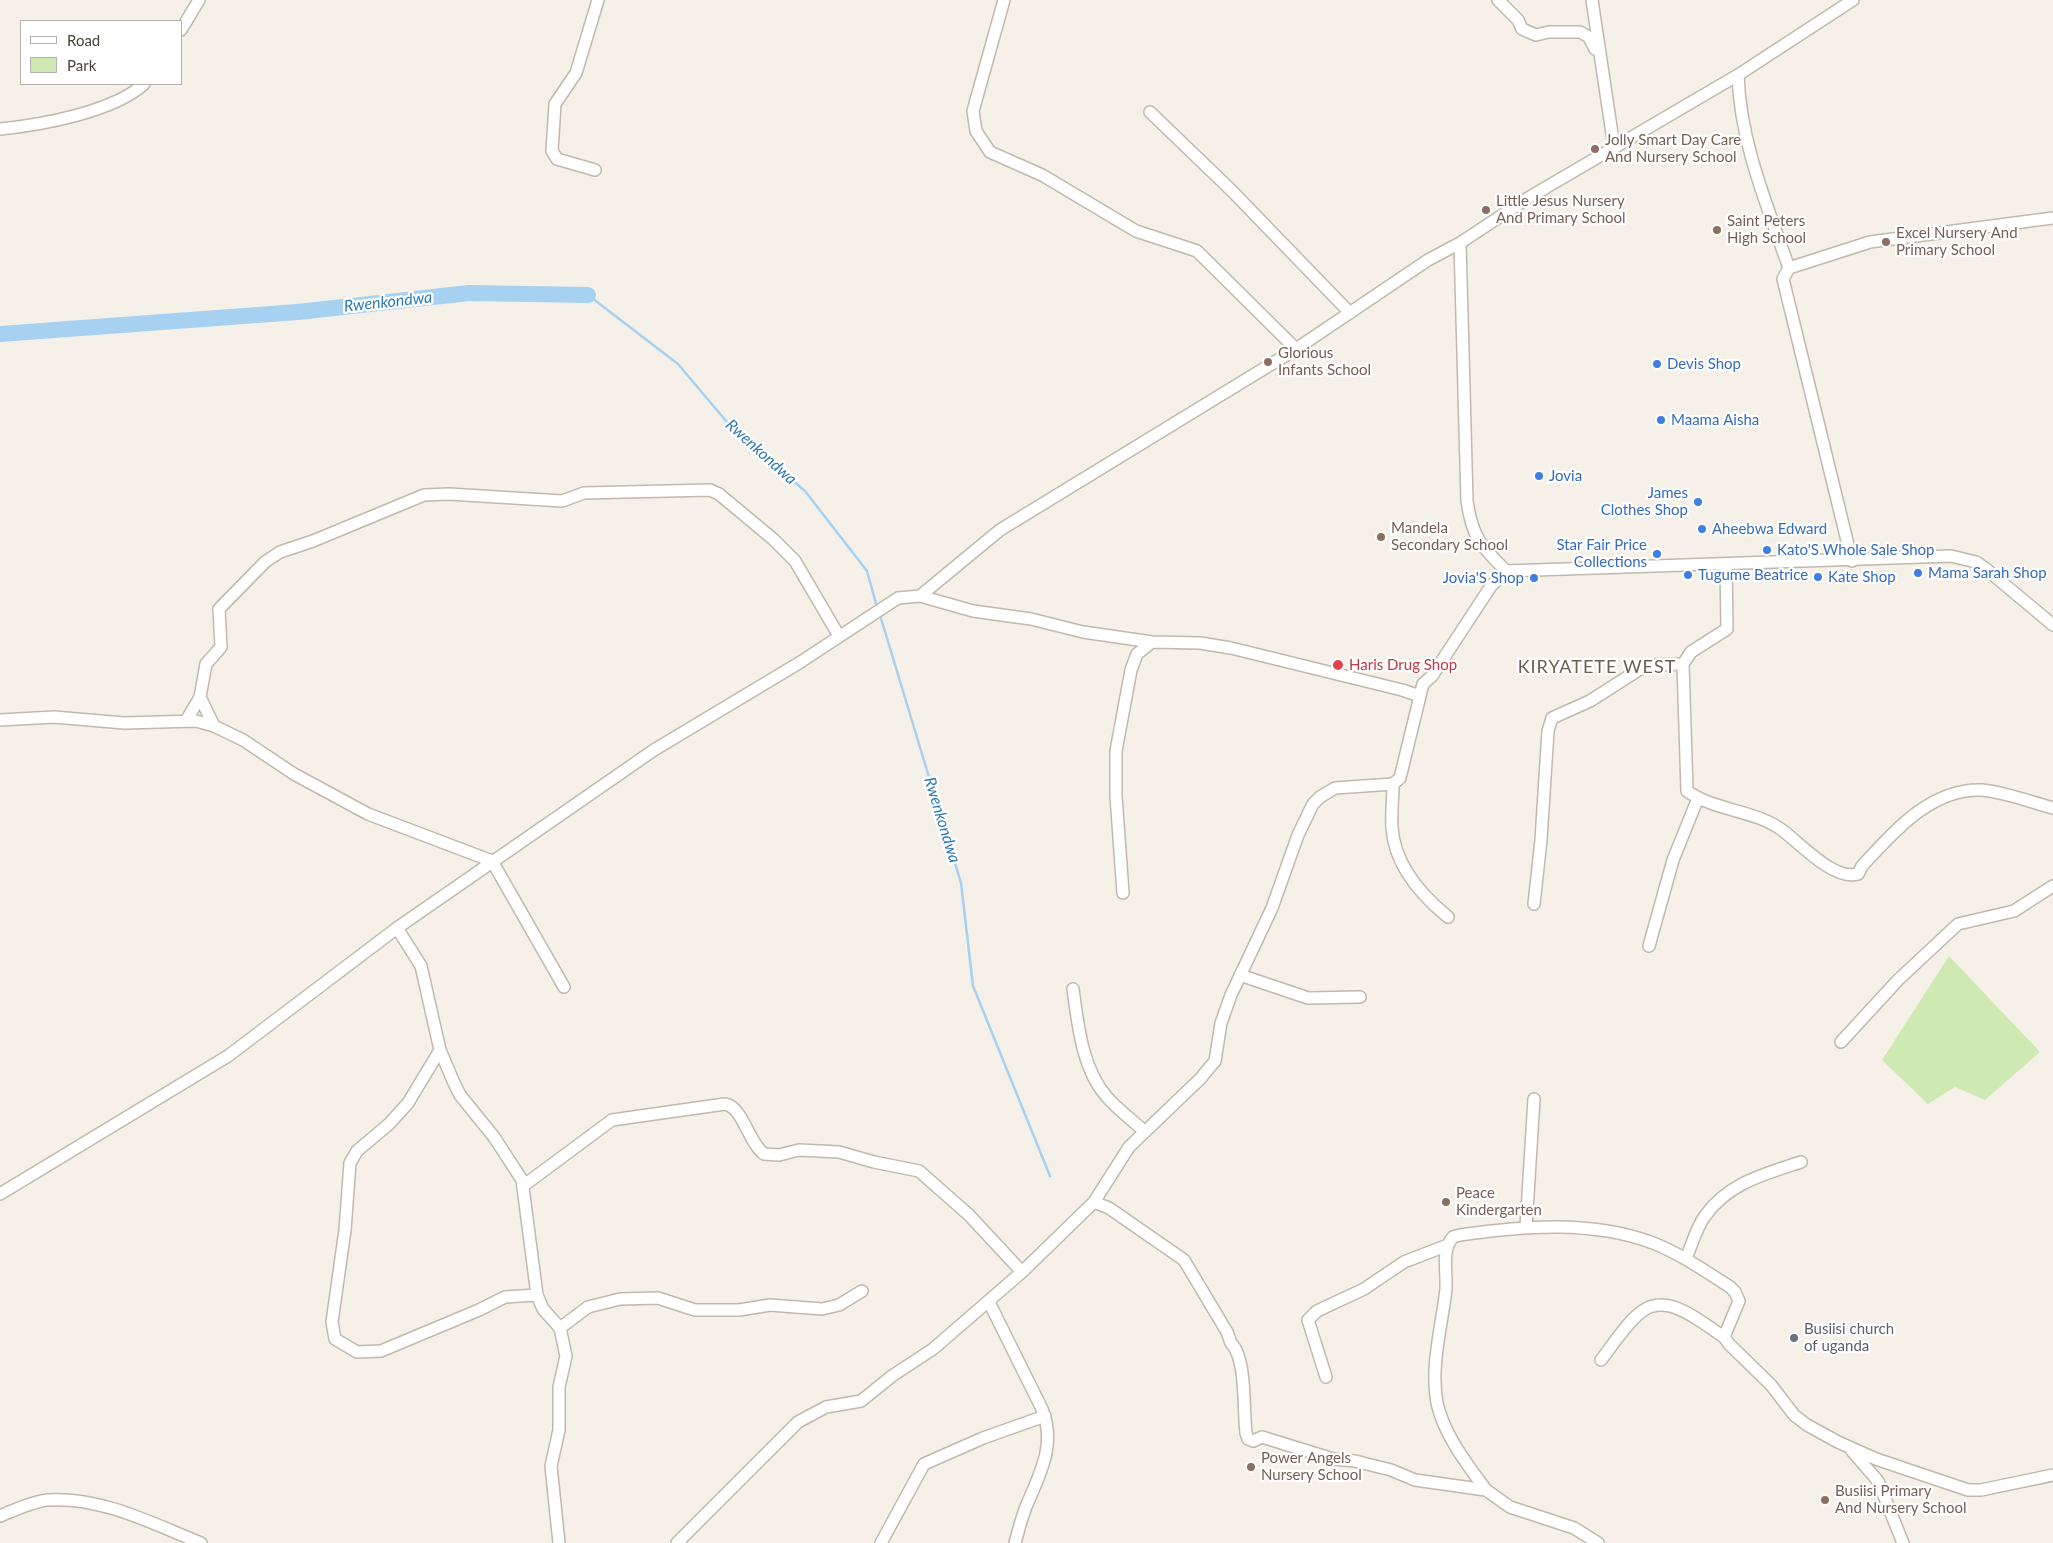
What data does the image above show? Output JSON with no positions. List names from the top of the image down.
{
  "districts": ["KIRYATETE WEST"],
  "water": ["Rwenkondwa"],
  "places": [
    "Jolly Smart Day Care And Nursery School",
    "Little Jesus Nursery And Primary School",
    "Saint Peters High School",
    "Excel Nursery And Primary School",
    "Glorious Infants School",
    "Devis Shop",
    "Maama Aisha",
    "Jovia",
    "James Clothes Shop",
    "Aheebwa Edward",
    "Mandela Secondary School",
    "Kato'S Whole Sale Shop",
    "Star Fair Price Collections",
    "Mama Sarah Shop",
    "Tugume Beatrice",
    "Kate Shop",
    "Jovia'S Shop",
    "Haris Drug Shop",
    "Peace Kindergarten",
    "Busiisi church of uganda",
    "Power Angels Nursery School",
    "Busiisi Primary And Nursery School"
  ],
  "legend": ["Road", "Park"]
}
